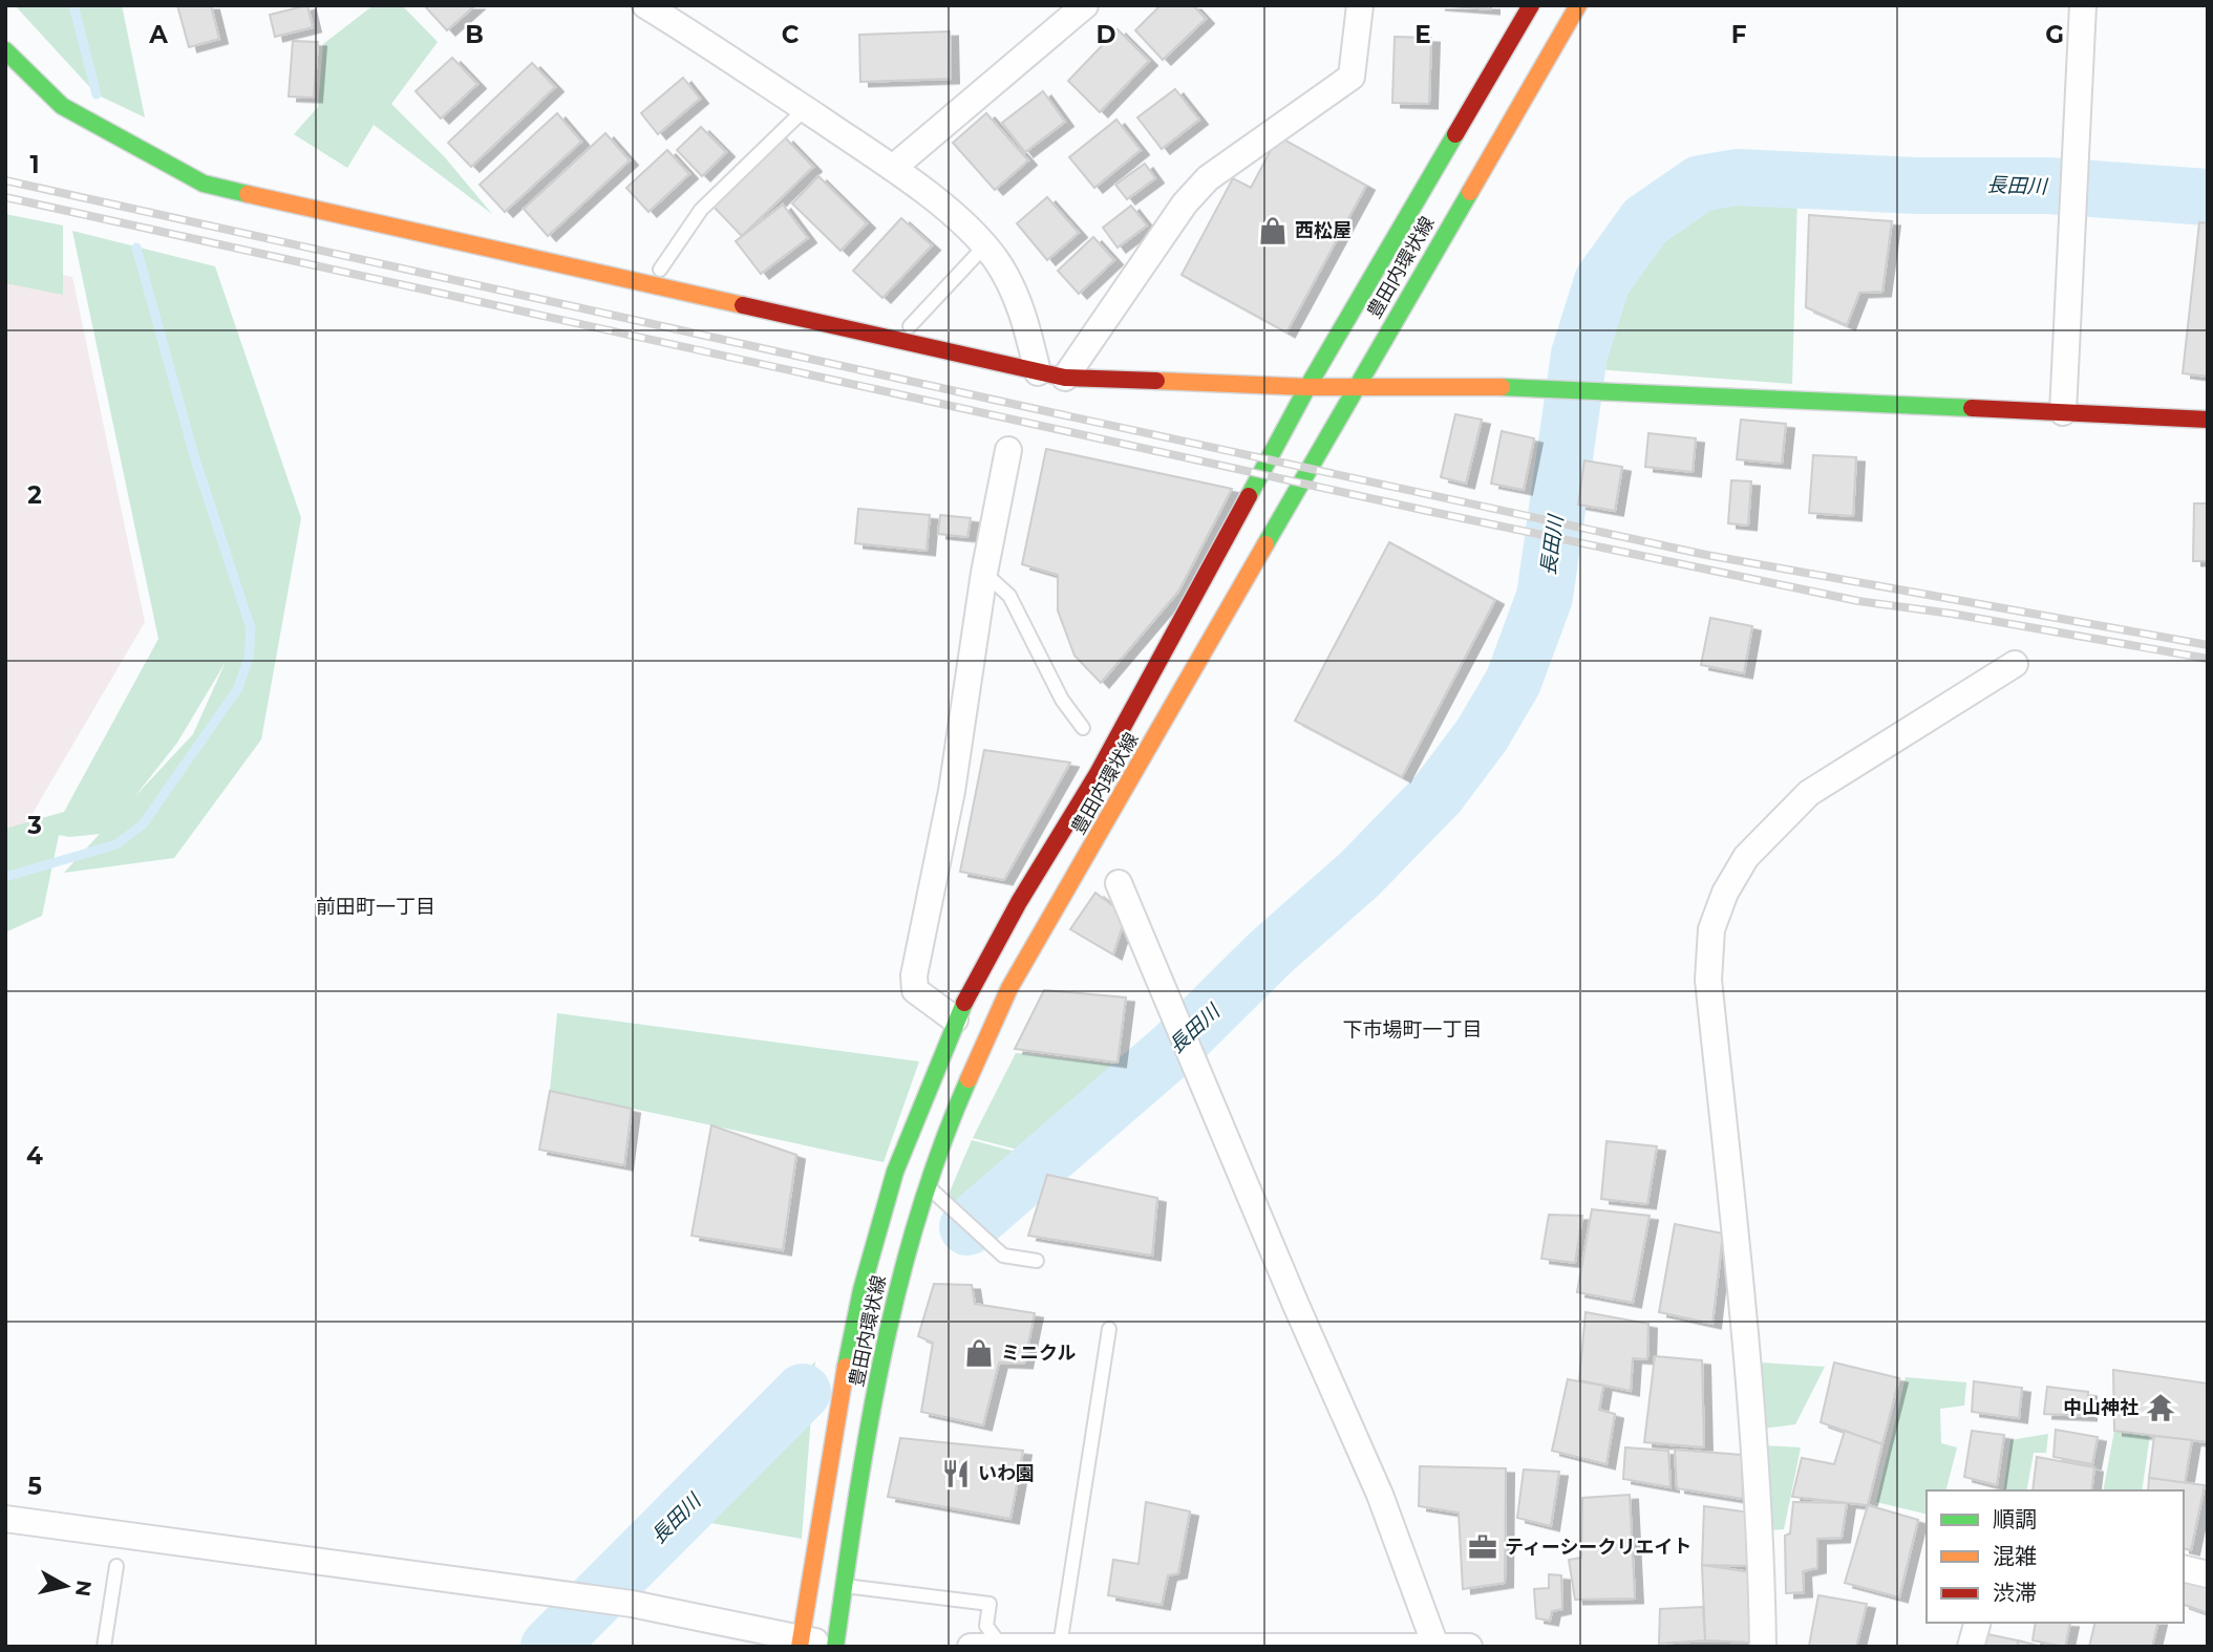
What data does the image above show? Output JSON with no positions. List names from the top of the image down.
{
  "streets": {
    "street": ["豊田内環状線"]
  },
  "districts": ["前田町一丁目", "下市場町一丁目"],
  "water": ["長田川"],
  "places": {
    "shop": ["西松屋", "ミニクル"],
    "temple": ["中山神社"],
    "restaurant": ["いわ園"],
    "office": ["ティーシークリエイト"]
  },
  "legend": ["順調", "混雑", "渋滞"],
  "north": "right",
  "grid": {
    "columns": [
      "A",
      "B",
      "C",
      "D",
      "E",
      "F",
      "G"
    ],
    "rows": [
      "1",
      "2",
      "3",
      "4",
      "5"
    ]
  }
}
